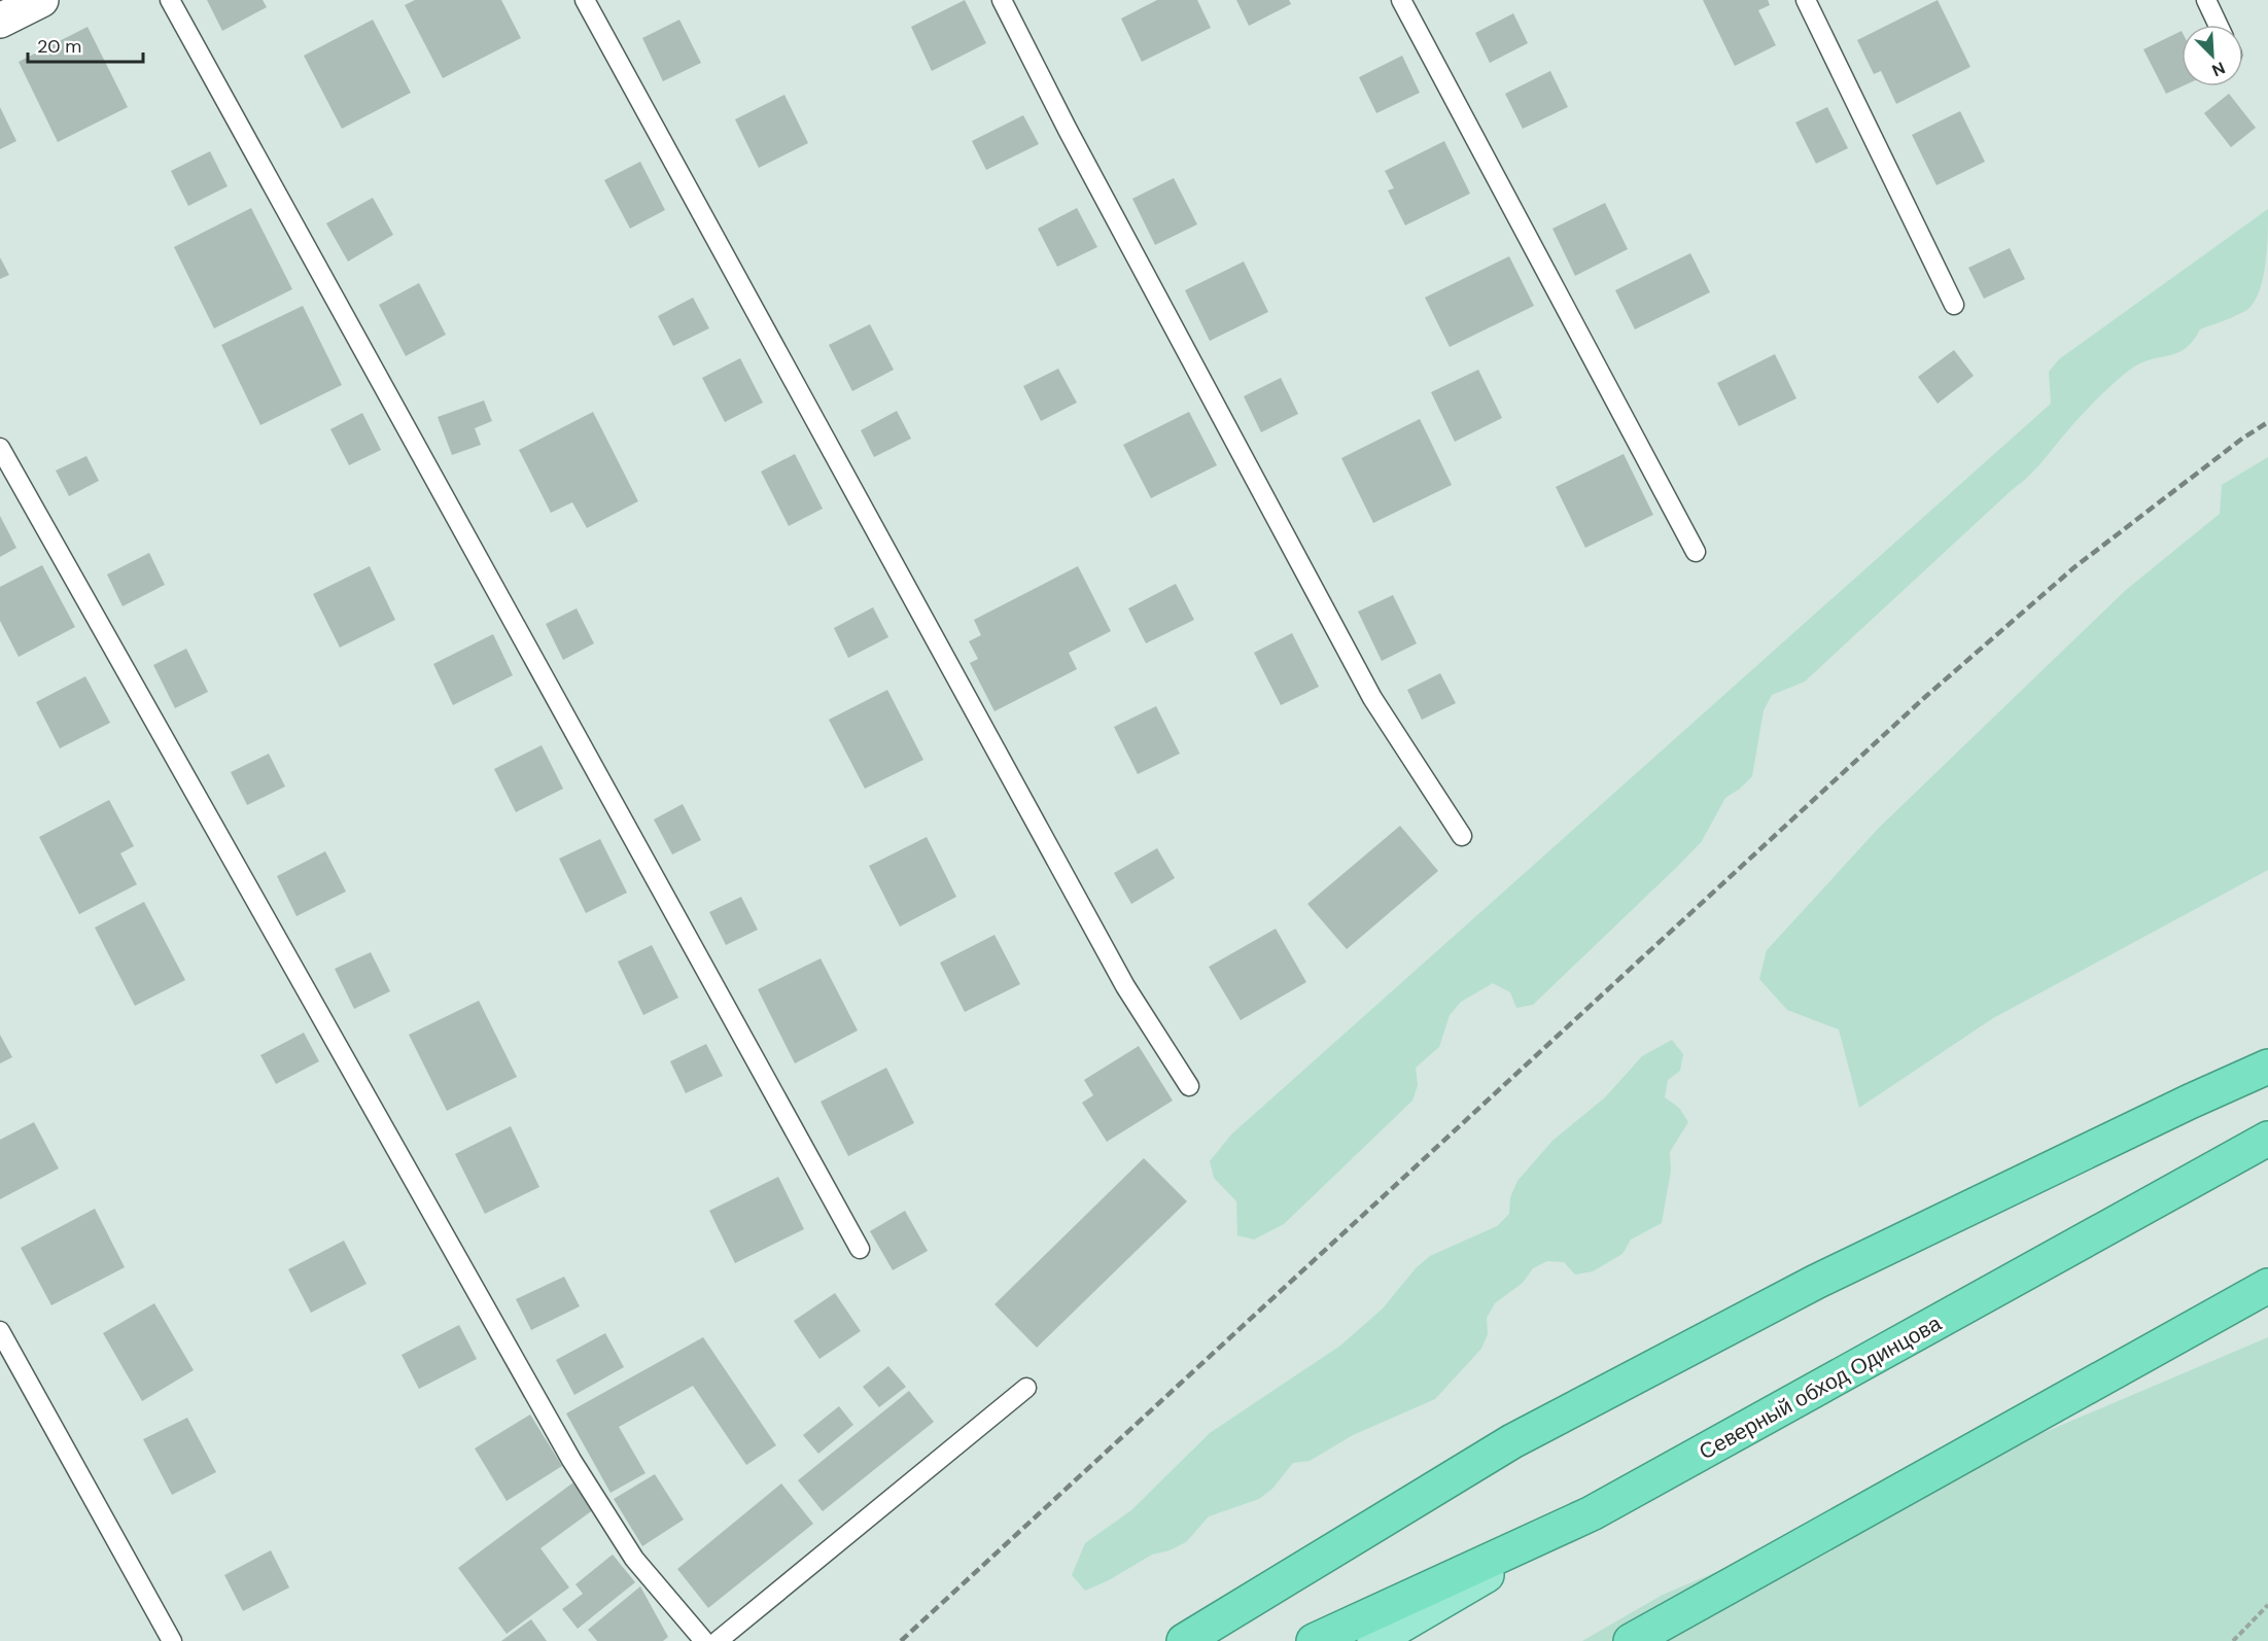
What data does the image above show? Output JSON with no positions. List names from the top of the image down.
{
  "streets": {
    "highway": ["Северный обход Одинцова"]
  },
  "scale_bar": "20 m",
  "north": "bottom right"
}
